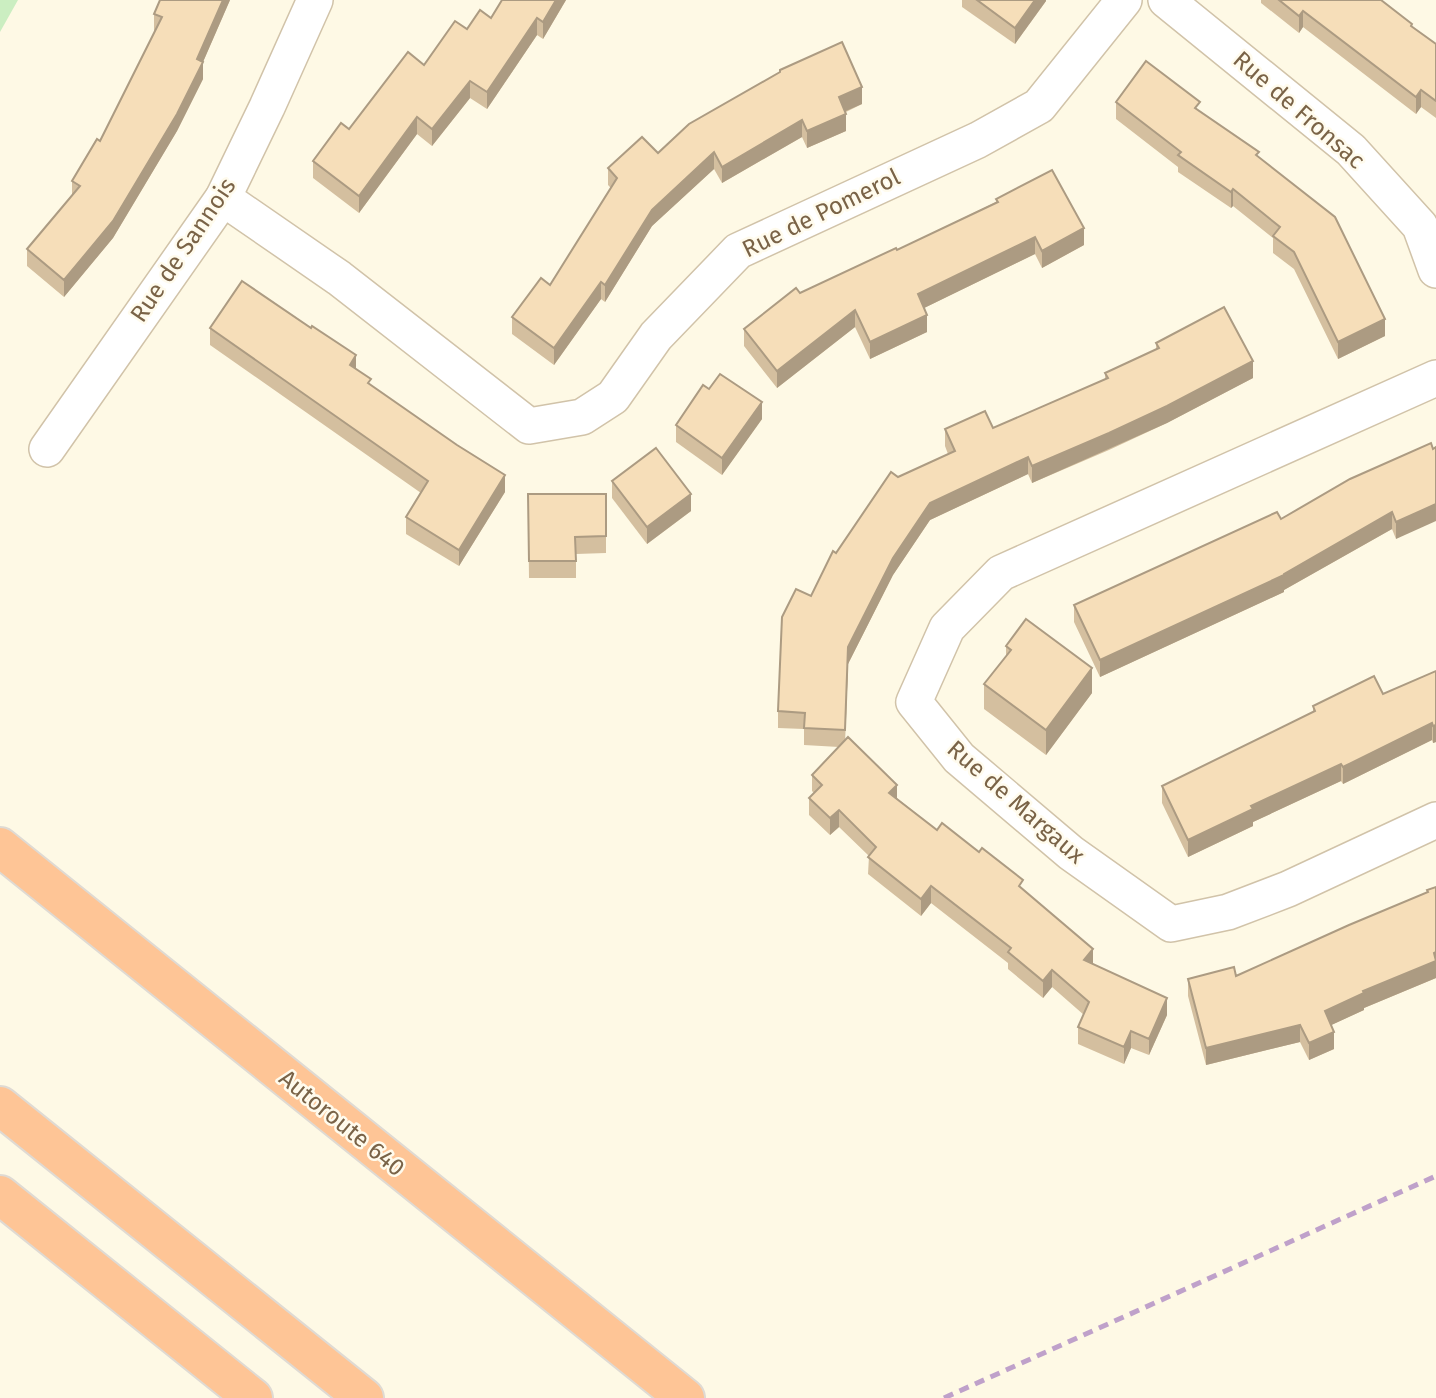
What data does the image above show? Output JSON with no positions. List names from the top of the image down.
{
  "streets": {
    "highway": ["Autoroute 640"],
    "street": [
      "Rue de Fronsac",
      "Rue de Pomerol",
      "Rue de Sannois",
      "Rue de Margaux"
    ]
  },
  "crossings": [
    ["Rue de Pomerol", "Rue de Sannois"]
  ]
}
